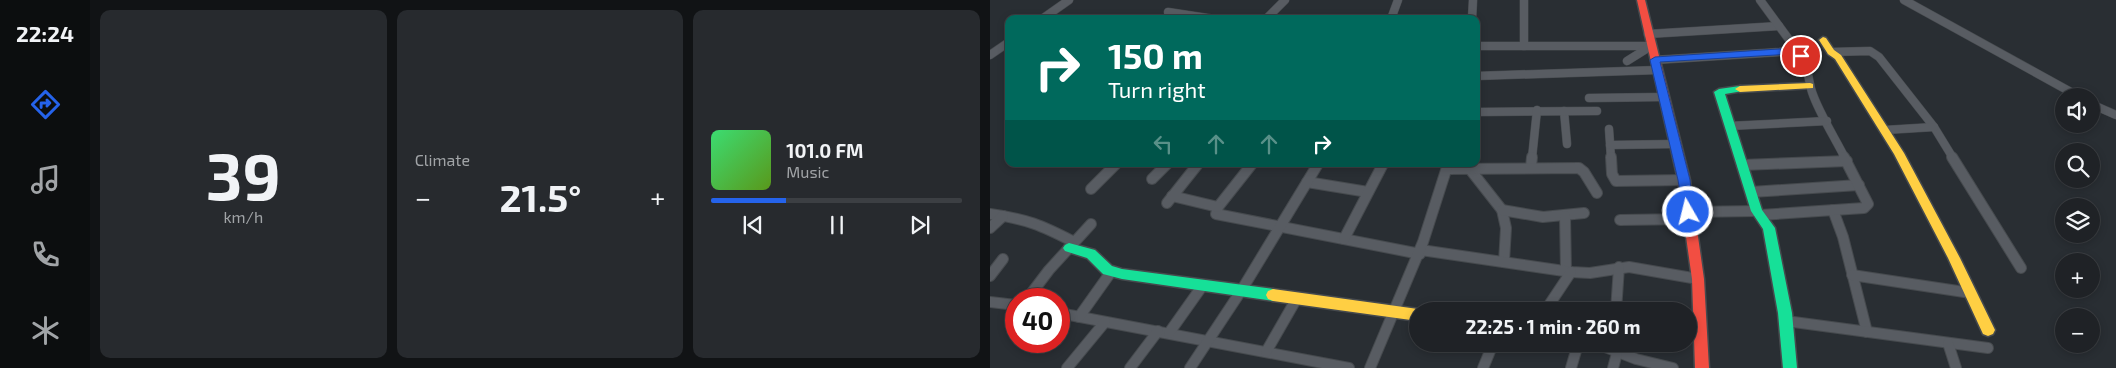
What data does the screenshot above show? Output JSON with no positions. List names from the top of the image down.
{
  "page": {
    "tabs": "22:24",
    "tile": [
      ["39", "km/h"],
      "Climate"
    ],
    "turn": ["150 m", "Turn right"],
    "map_buttons": ["+", "−"],
    "song": ["101.0 FM", "Music"],
    "heat": ["−", "21.5°", "+"],
    "limit": "40",
    "trip": "22:25 · 1 min · 260 m"
  }
}
